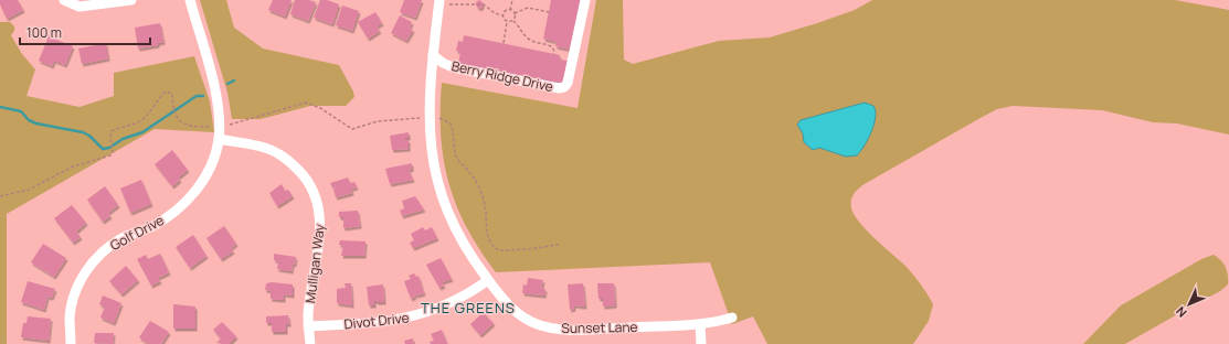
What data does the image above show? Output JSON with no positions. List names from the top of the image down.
{
  "streets": {
    "street": [
      "Berry Ridge Drive",
      "Golf Drive",
      "Mulligan Way",
      "Divot Drive",
      "Sunset Lane"
    ]
  },
  "crossings": [
    ["Berry Ridge Drive", "Sunset Lane"],
    ["Golf Drive", "Mulligan Way"],
    ["Mulligan Way", "Divot Drive"],
    ["Divot Drive", "Sunset Lane"]
  ],
  "districts": ["THE GREENS"],
  "scale_bar": "100 m",
  "north": "bottom left"
}
